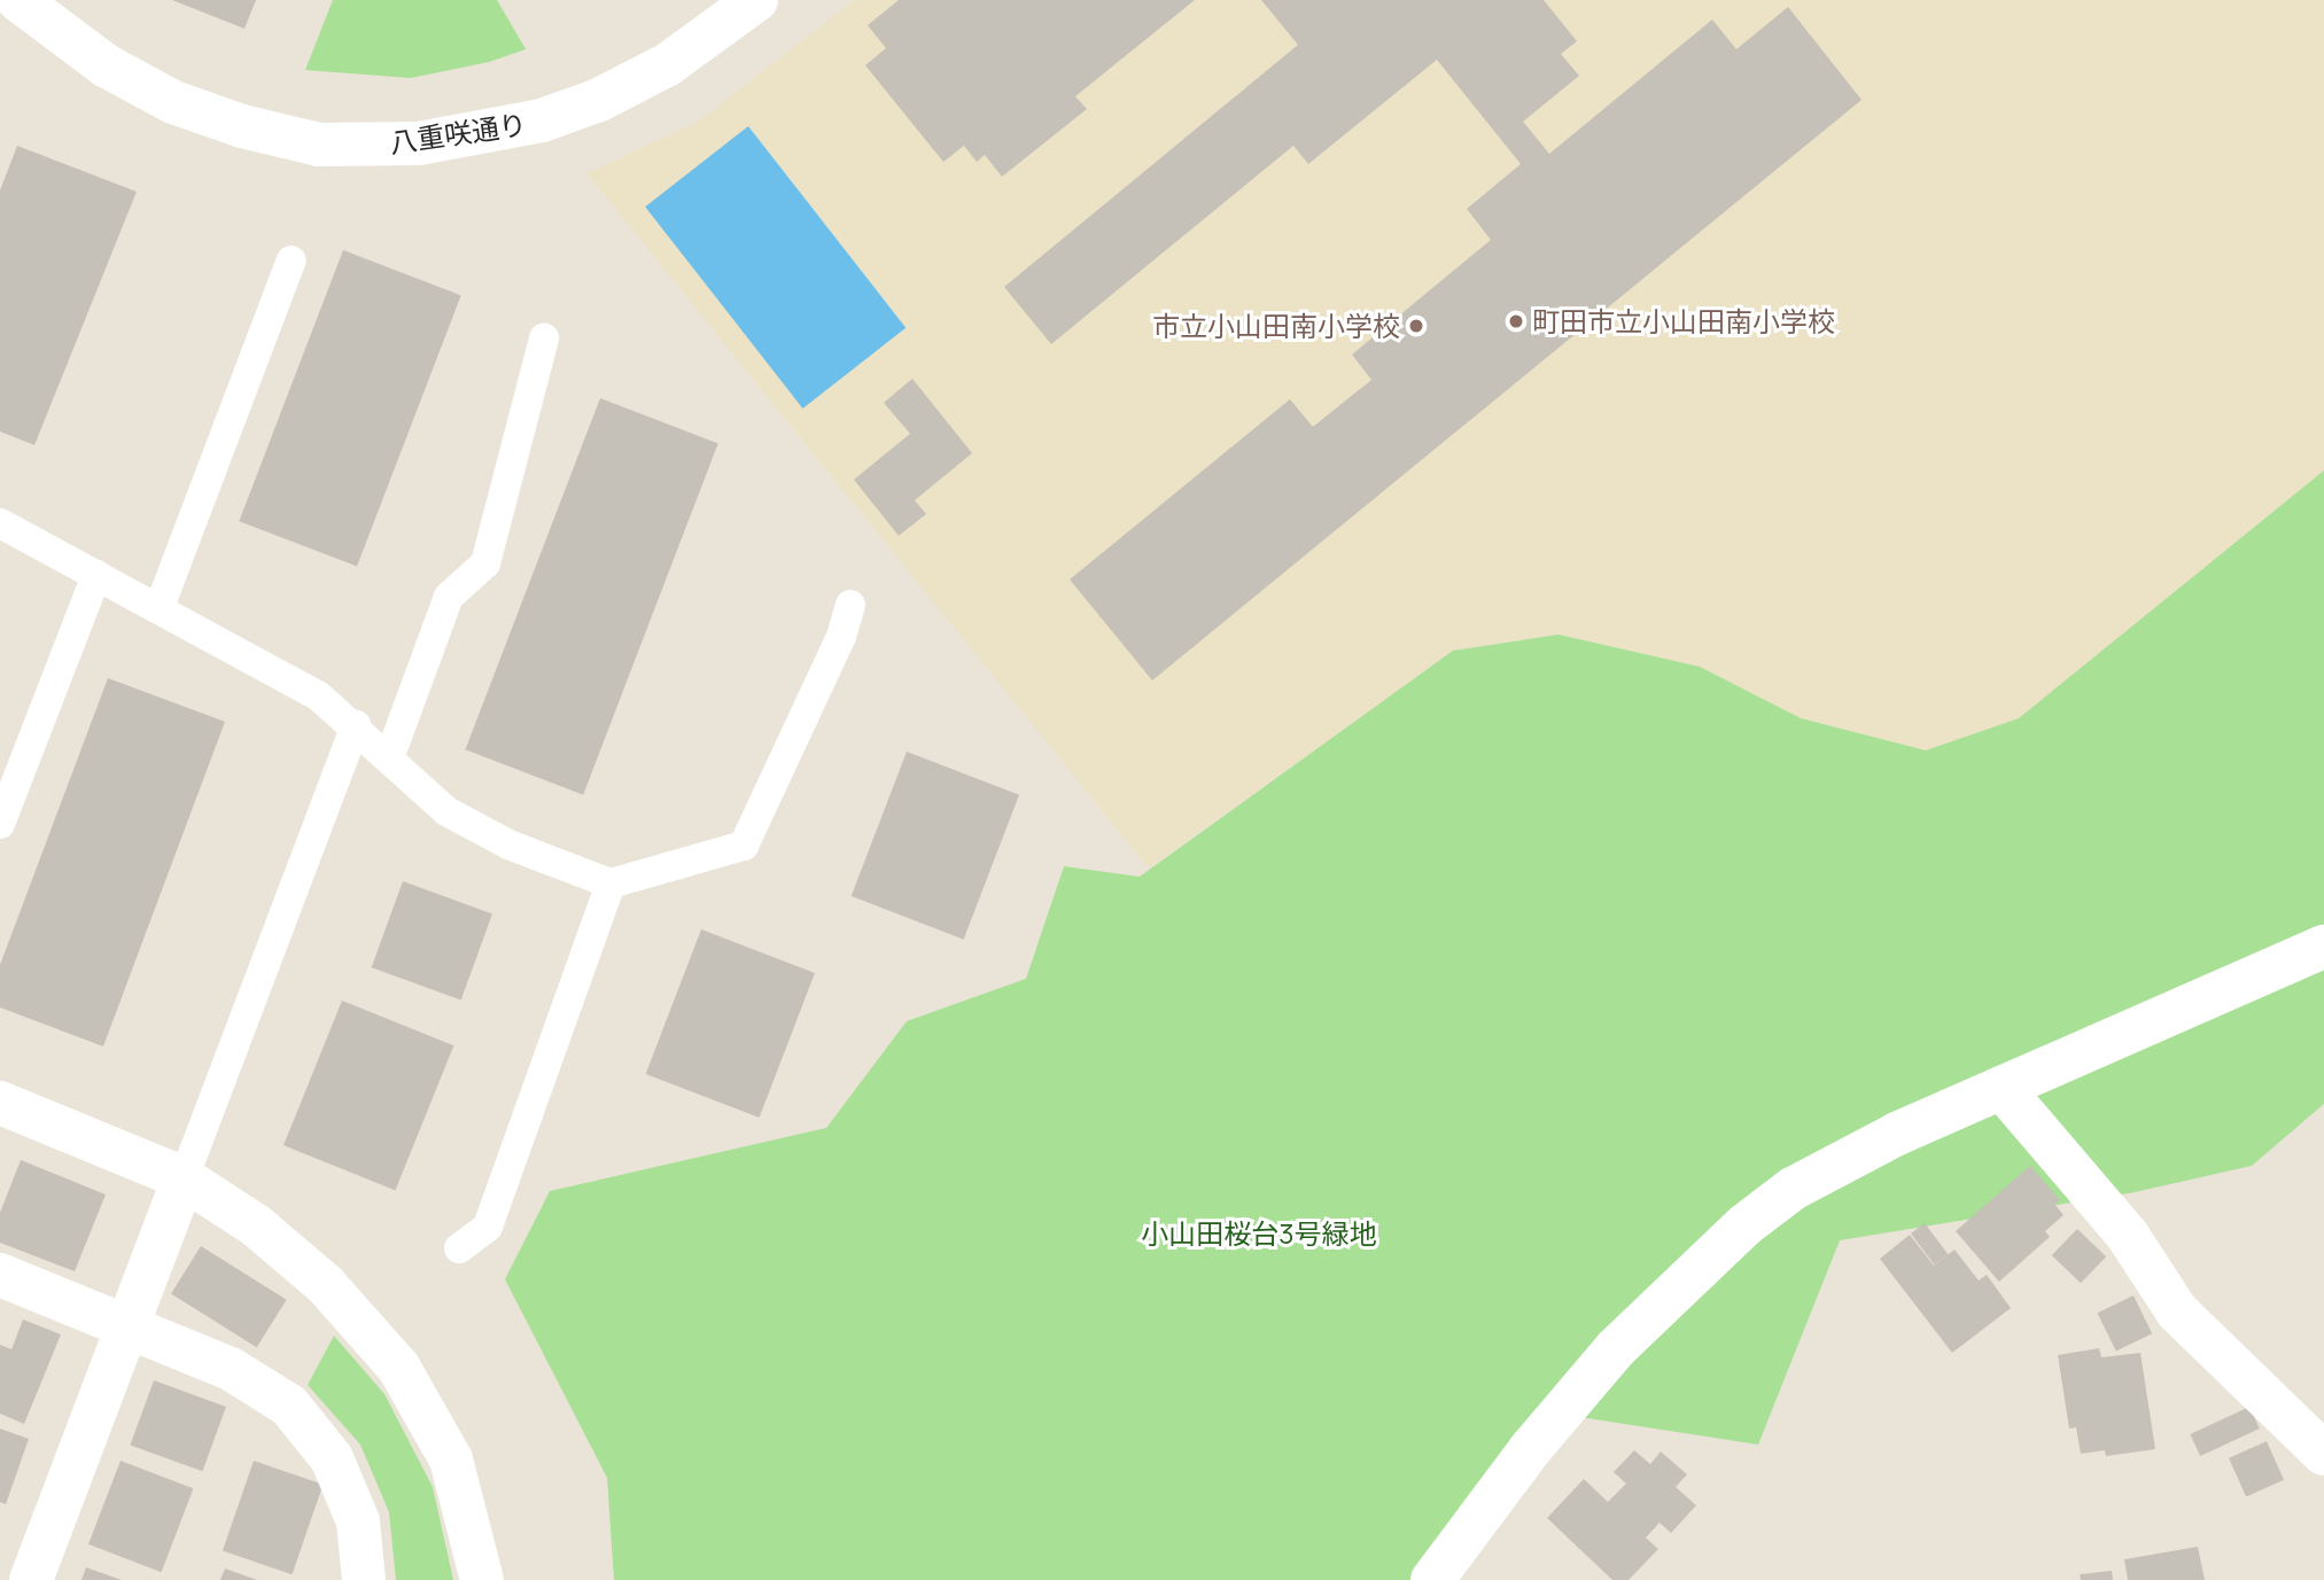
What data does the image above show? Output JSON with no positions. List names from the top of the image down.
{
  "streets": {
    "street": ["八重咲通り"]
  },
  "parks": ["小山田桜台3号緑地"],
  "places": ["町田市立小山田南小学校", "市立小山田南小学校"]
}
